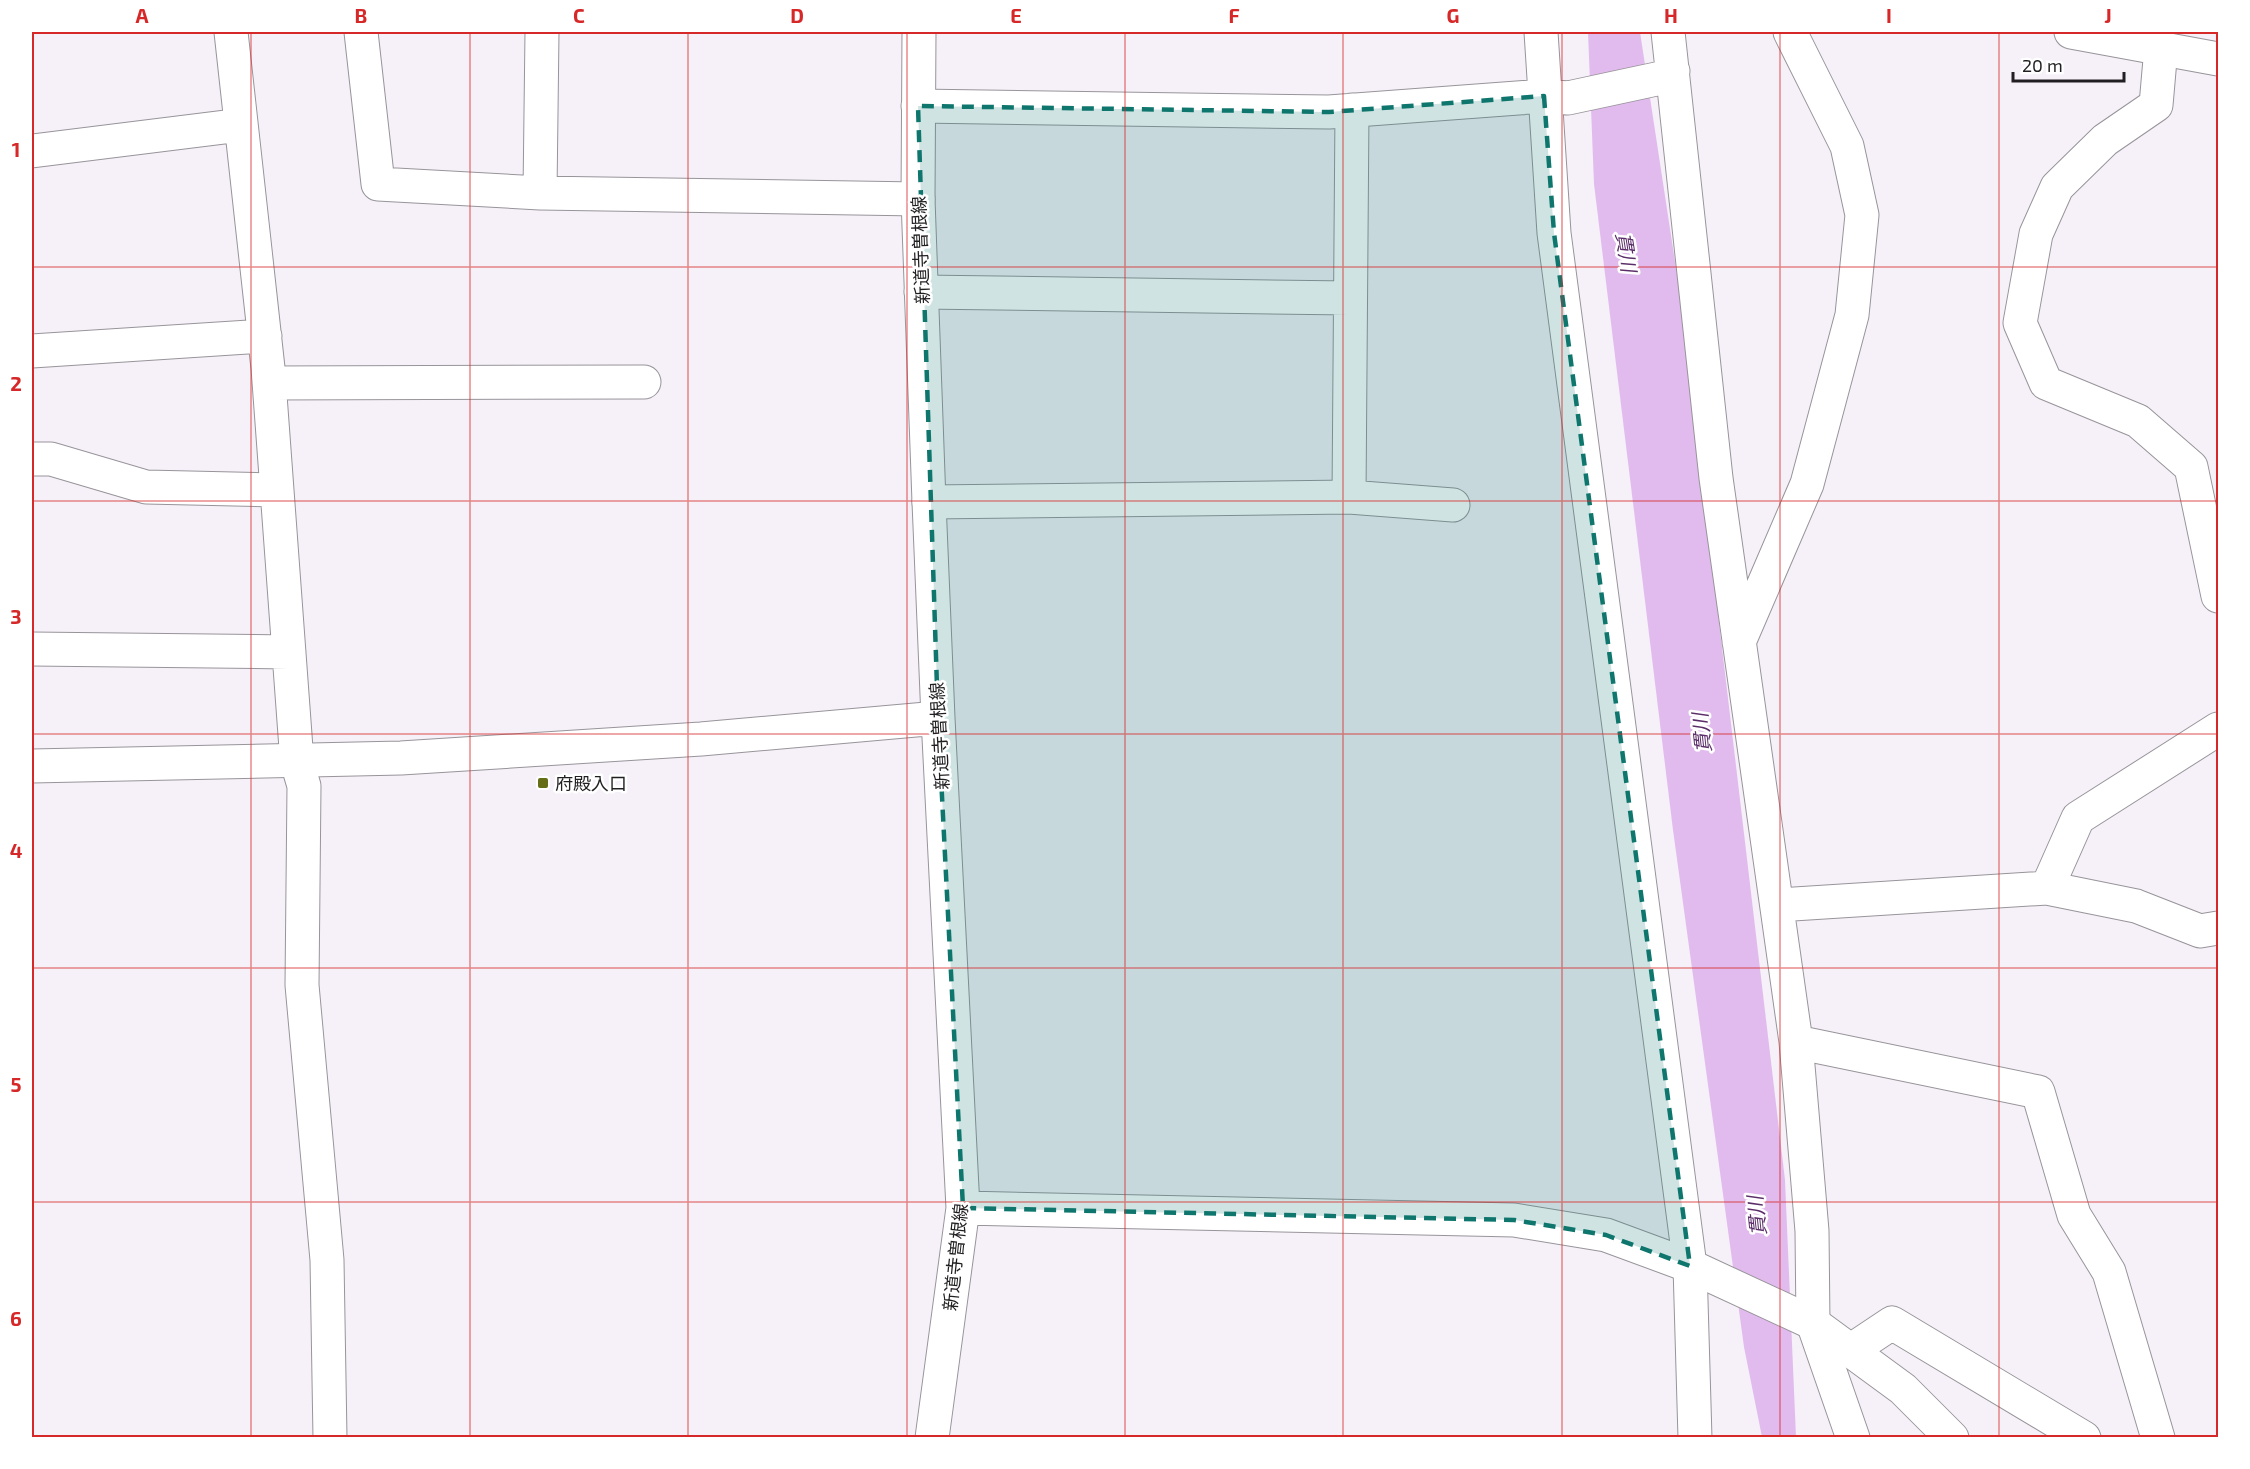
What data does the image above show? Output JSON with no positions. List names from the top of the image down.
{
  "streets": {
    "street": ["新道寺曽根線"]
  },
  "water": ["貫川"],
  "places": {
    "transit": ["府殿入口"]
  },
  "scale_bar": "20 m",
  "grid": {
    "columns": [
      "A",
      "B",
      "C",
      "D",
      "E",
      "F",
      "G",
      "H",
      "I",
      "J"
    ],
    "rows": [
      "1",
      "2",
      "3",
      "4",
      "5",
      "6"
    ]
  }
}
